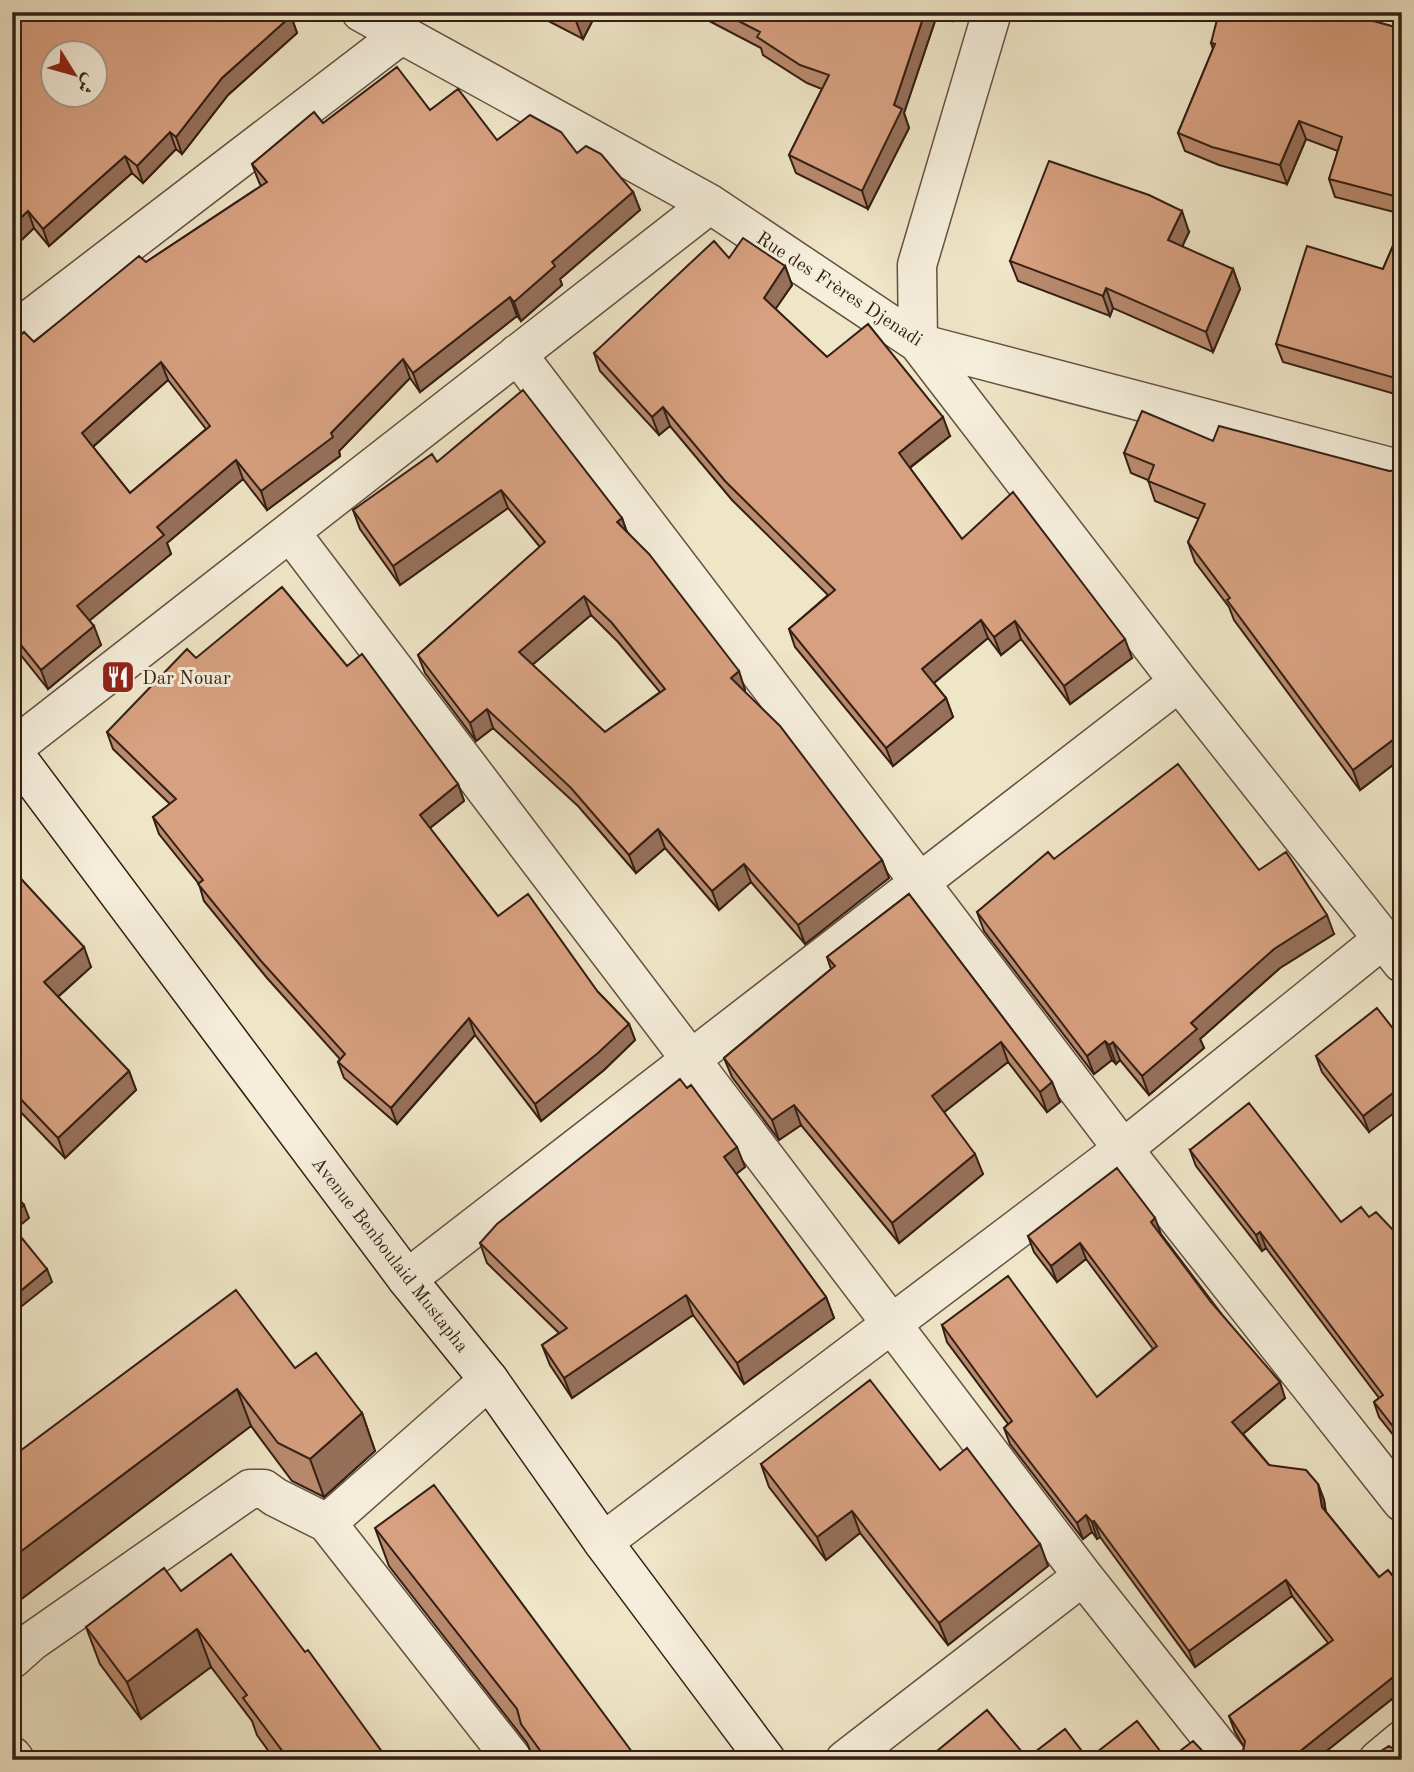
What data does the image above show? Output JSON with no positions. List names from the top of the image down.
{
  "streets": {
    "street": ["Rue des Frères Djenadi", "Avenue Benboulaid Mustapha"]
  },
  "places": {
    "restaurant": ["Dar Nouar"]
  },
  "north": "bottom right"
}
